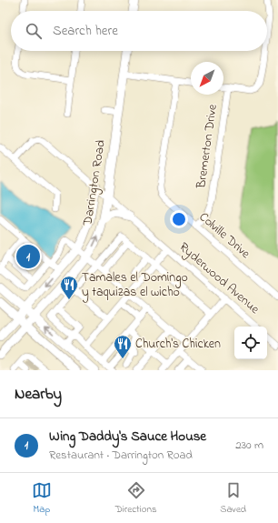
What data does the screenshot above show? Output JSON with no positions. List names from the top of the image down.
{
  "streets": {
    "main road": ["Darrington Road"],
    "street": ["Bremerton Drive", "Colville Drive", "Ryderwood Avenue"]
  },
  "crossings": [
    ["Bremerton Drive", "Colville Drive"],
    ["Darrington Road", "Ryderwood Avenue"]
  ],
  "places": {
    "restaurant": ["Tamales el Domingo y taquizas el wicho", "Church's Chicken"]
  },
  "north": "bottom left",
  "page": {
    "search": "Search here",
    "pins": "1",
    "heading": "Nearby",
    "list": [
      {
        "mark": "1",
        "name": "Wing Daddy's Sauce House",
        "note": "Restaurant · Darrington Road",
        "value": "230 m"
      }
    ],
    "nav": ["Map", "Directions", "Saved"]
  }
}
